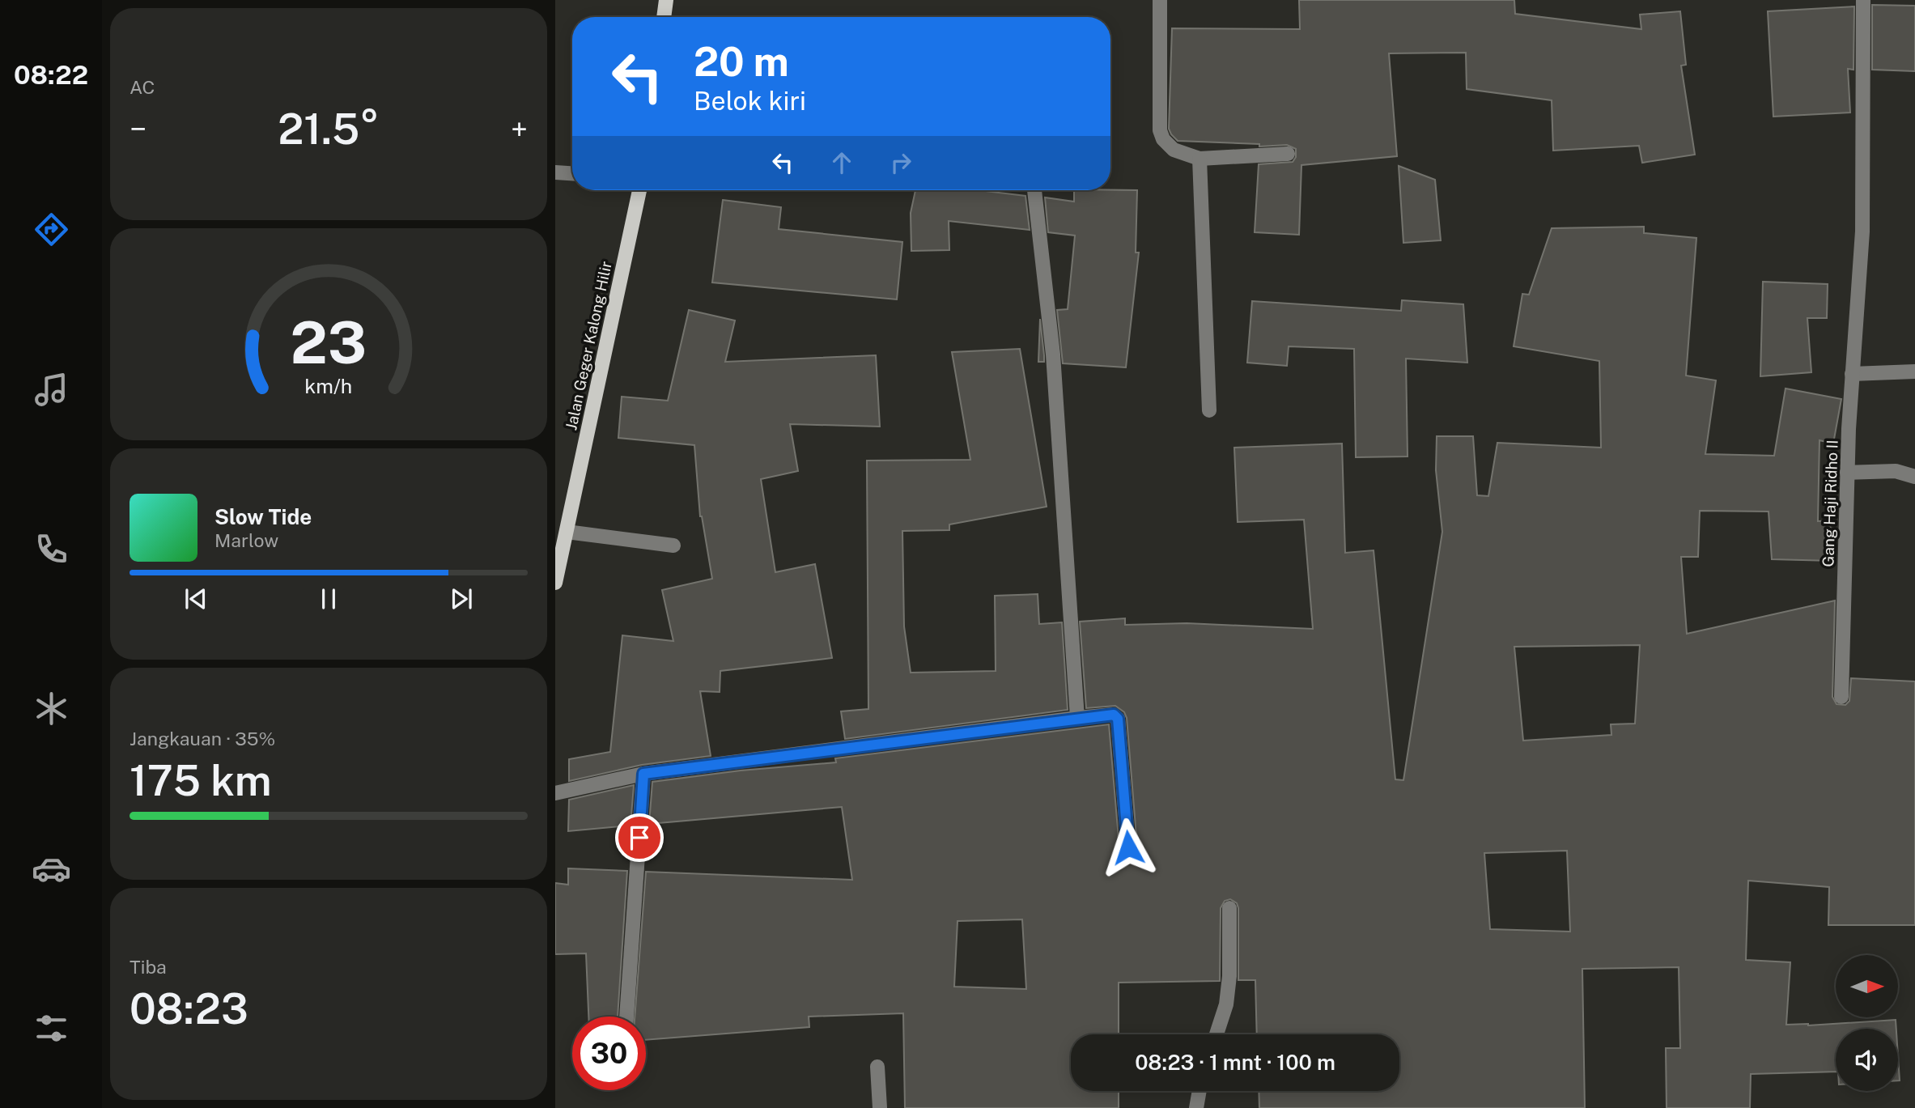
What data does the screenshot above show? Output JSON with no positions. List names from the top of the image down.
{
  "streets": {
    "main road": ["Jalan Geger Kalong Hilir"],
    "street": ["Gang Haji Ridho II"]
  },
  "north": "right",
  "page": {
    "tabs": "08:22",
    "tile": [
      "AC",
      ["Jangkauan · 35%", "175 km"],
      ["Tiba", "08:23"]
    ],
    "turn": ["20 m", "Belok kiri"],
    "heat": ["−", "21.5°", "+"],
    "song": ["Slow Tide", "Marlow"],
    "limit": "30",
    "trip": "08:23 · 1 mnt · 100 m",
    "gauge": ["23", "km/h"]
  }
}
